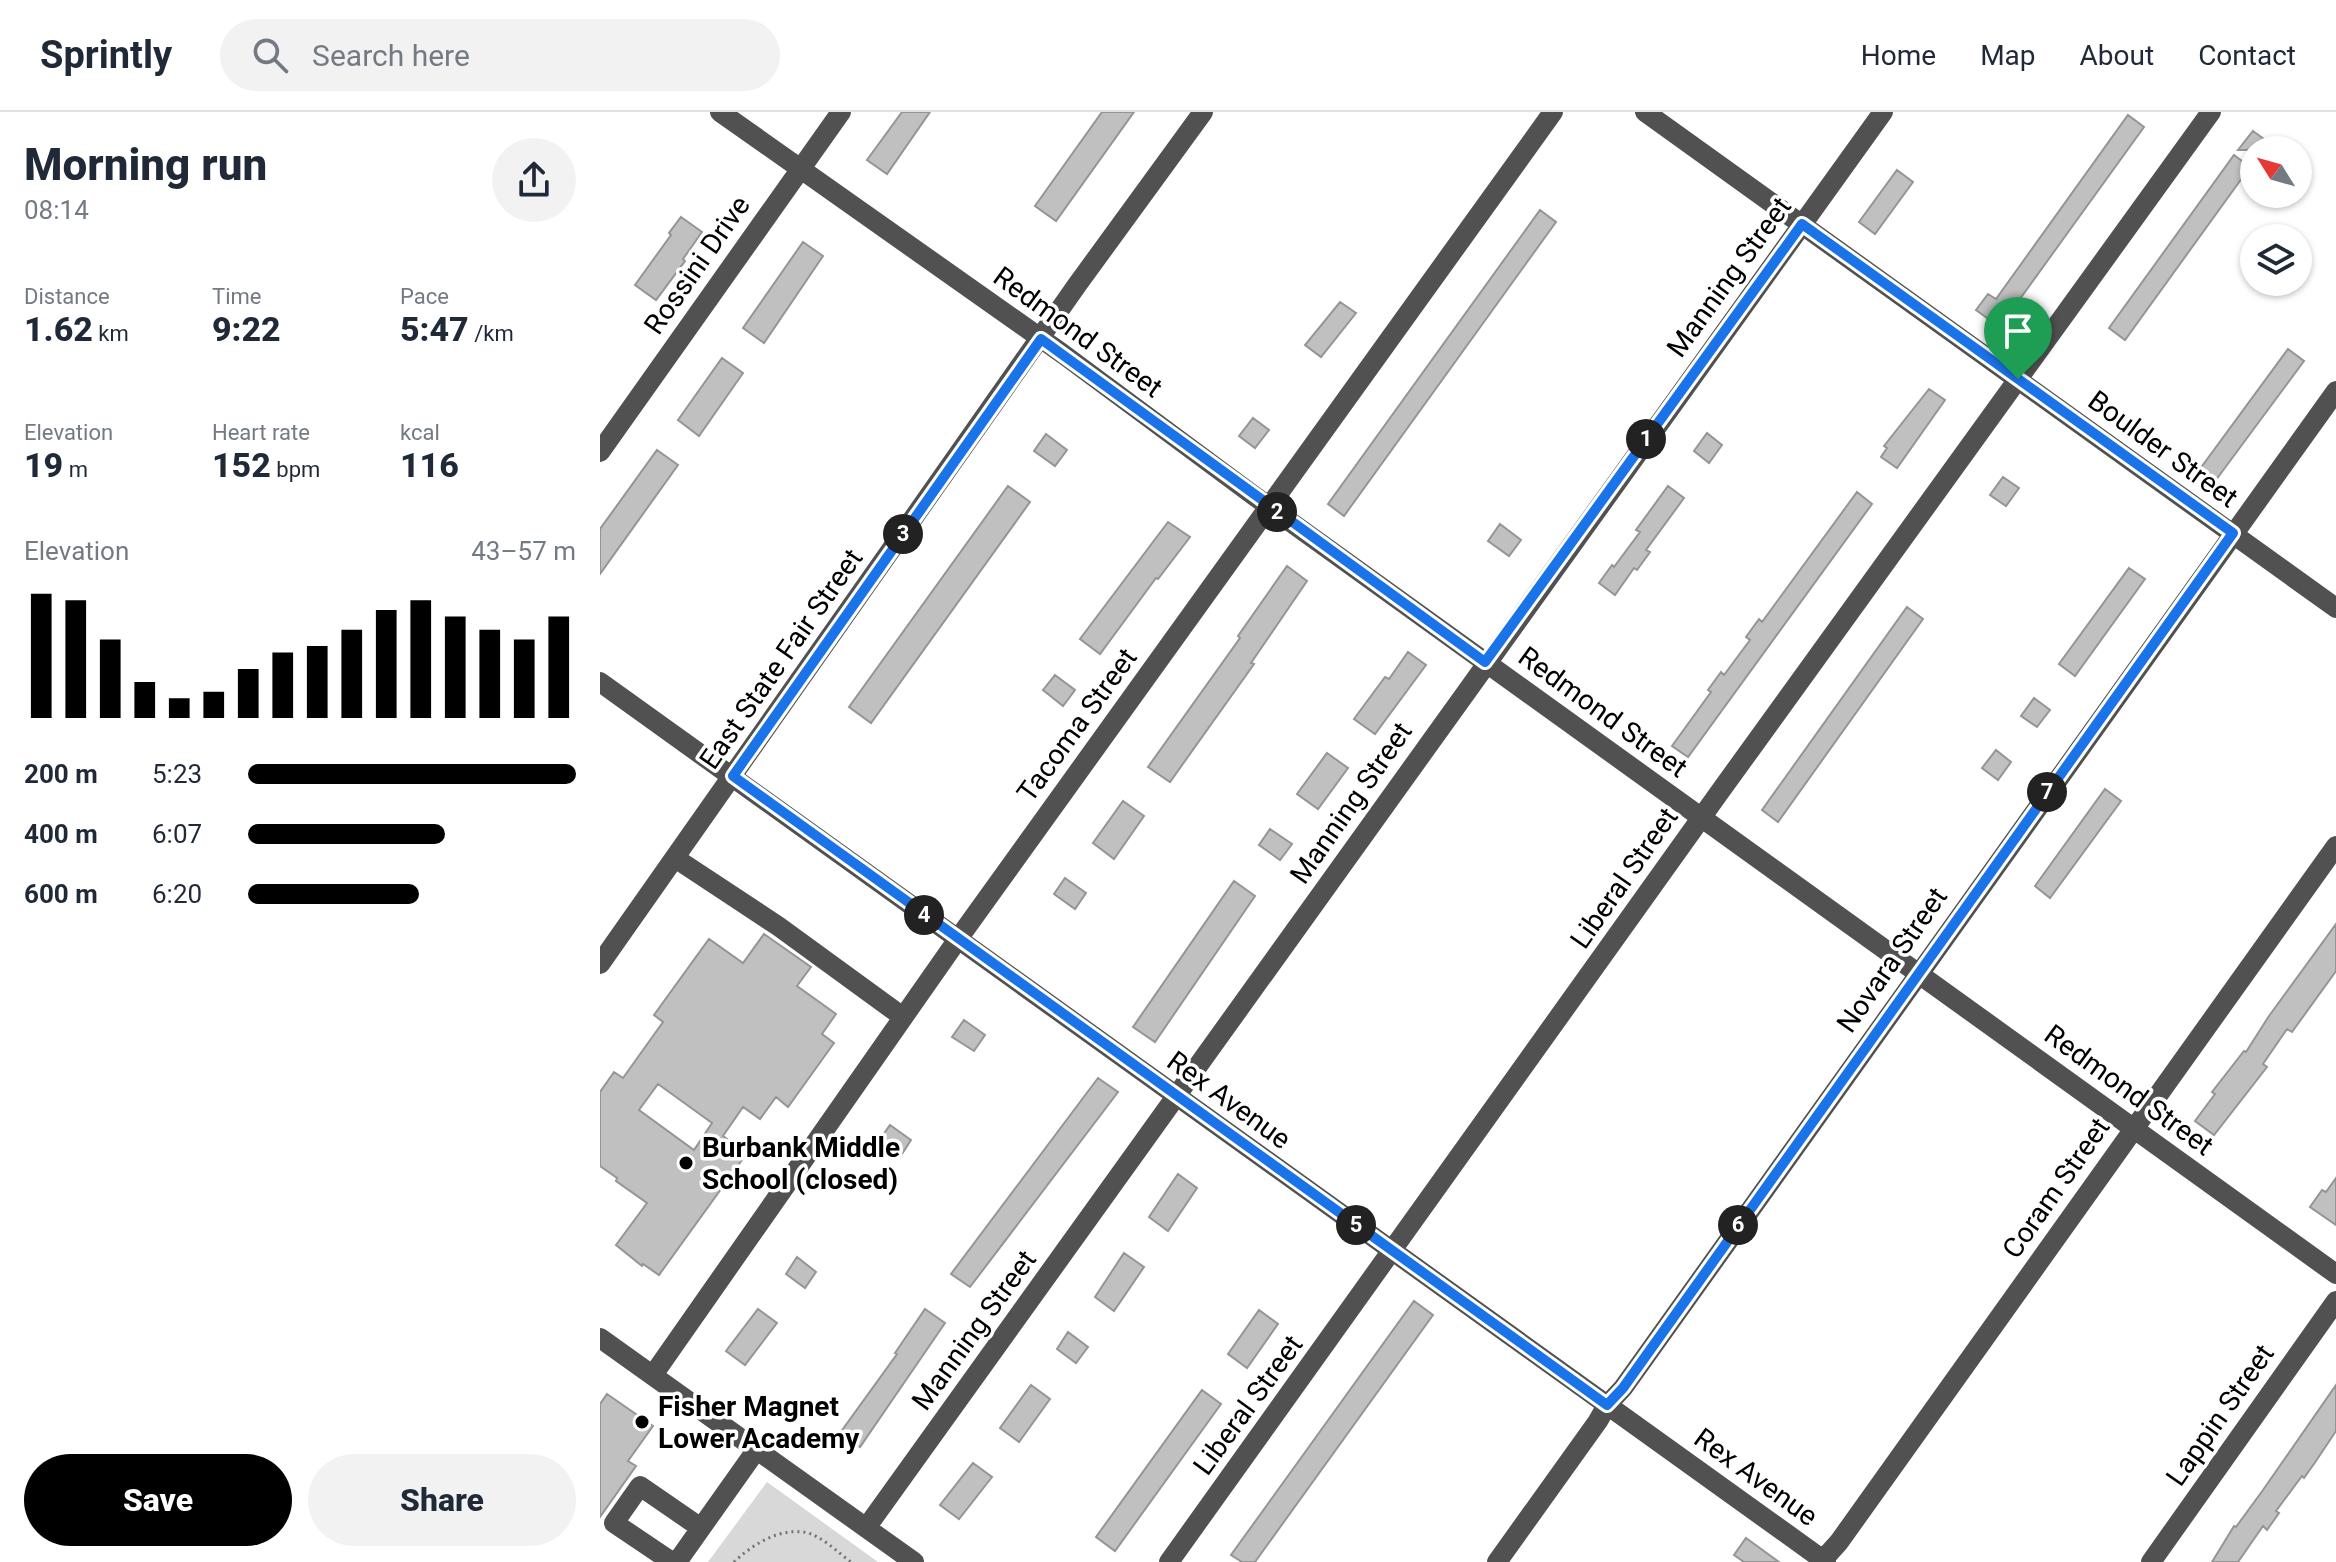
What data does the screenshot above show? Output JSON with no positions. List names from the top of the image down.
{
  "streets": {
    "street": [
      "Rossini Drive",
      "Manning Street",
      "Redmond Street",
      "Boulder Street",
      "East State Fair Street",
      "Tacoma Street",
      "Liberal Street",
      "Novara Street",
      "Rex Avenue",
      "Coram Street",
      "Lappin Street"
    ]
  },
  "crossings": [
    ["Rossini Drive", "Redmond Street"],
    ["Manning Street", "Redmond Street"],
    ["Manning Street", "Boulder Street"],
    ["Manning Street", "Rex Avenue"],
    ["Redmond Street", "East State Fair Street"],
    ["Redmond Street", "Tacoma Street"],
    ["Redmond Street", "Liberal Street"],
    ["Redmond Street", "Novara Street"],
    ["Redmond Street", "Coram Street"],
    ["Boulder Street", "Liberal Street"],
    ["Boulder Street", "Novara Street"],
    ["East State Fair Street", "Rex Avenue"],
    ["Tacoma Street", "Rex Avenue"],
    ["Liberal Street", "Rex Avenue"],
    ["Novara Street", "Rex Avenue"],
    ["Rex Avenue", "Coram Street"]
  ],
  "places": ["Burbank Middle School (closed)", "Fisher Magnet Lower Academy"],
  "north": "top left",
  "page": {
    "header": "Sprintly",
    "search": "Search here",
    "nav": [
      "Home",
      "Map",
      "About",
      "Contact"
    ],
    "heading": ["Morning run", "08:14"],
    "stats": [
      ["Distance", "1.62 km"],
      ["Time", "9:22"],
      ["Pace", "5:47 /km"],
      ["Elevation", "19 m"],
      ["Heart rate", "152 bpm"],
      ["kcal", "116"]
    ],
    "pins": [
      "1",
      "2",
      "3",
      "7",
      "4",
      "5",
      "6"
    ],
    "chart": ["Elevation", "43–57 m"],
    "list": [
      {
        "name": "200 m",
        "note": "5:23"
      },
      {
        "name": "400 m",
        "note": "6:07"
      },
      {
        "name": "600 m",
        "note": "6:20"
      }
    ],
    "buttons": ["Save", "Share"]
  }
}
